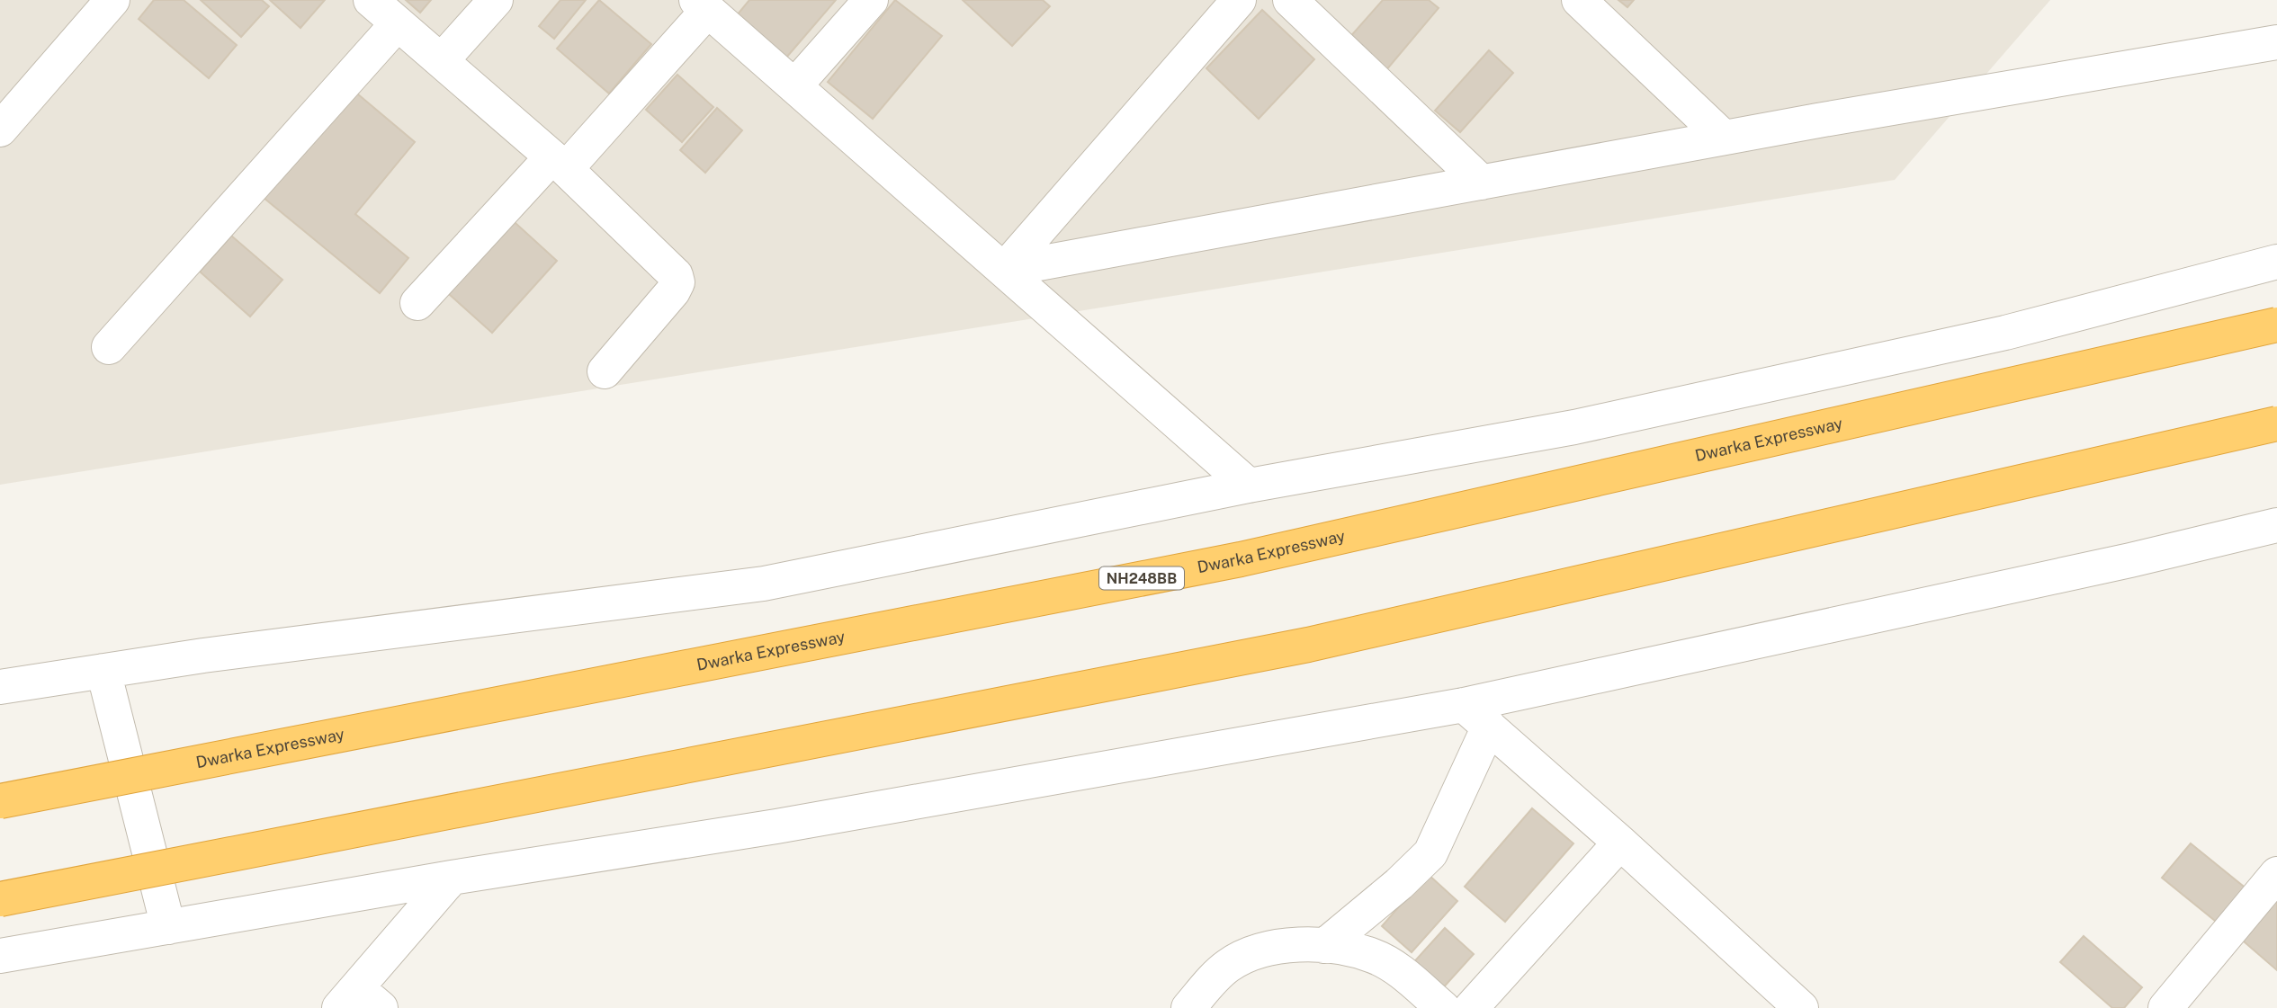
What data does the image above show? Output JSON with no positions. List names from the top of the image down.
{
  "streets": {
    "highway": ["Dwarka Expressway", "NH248BB"]
  }
}
